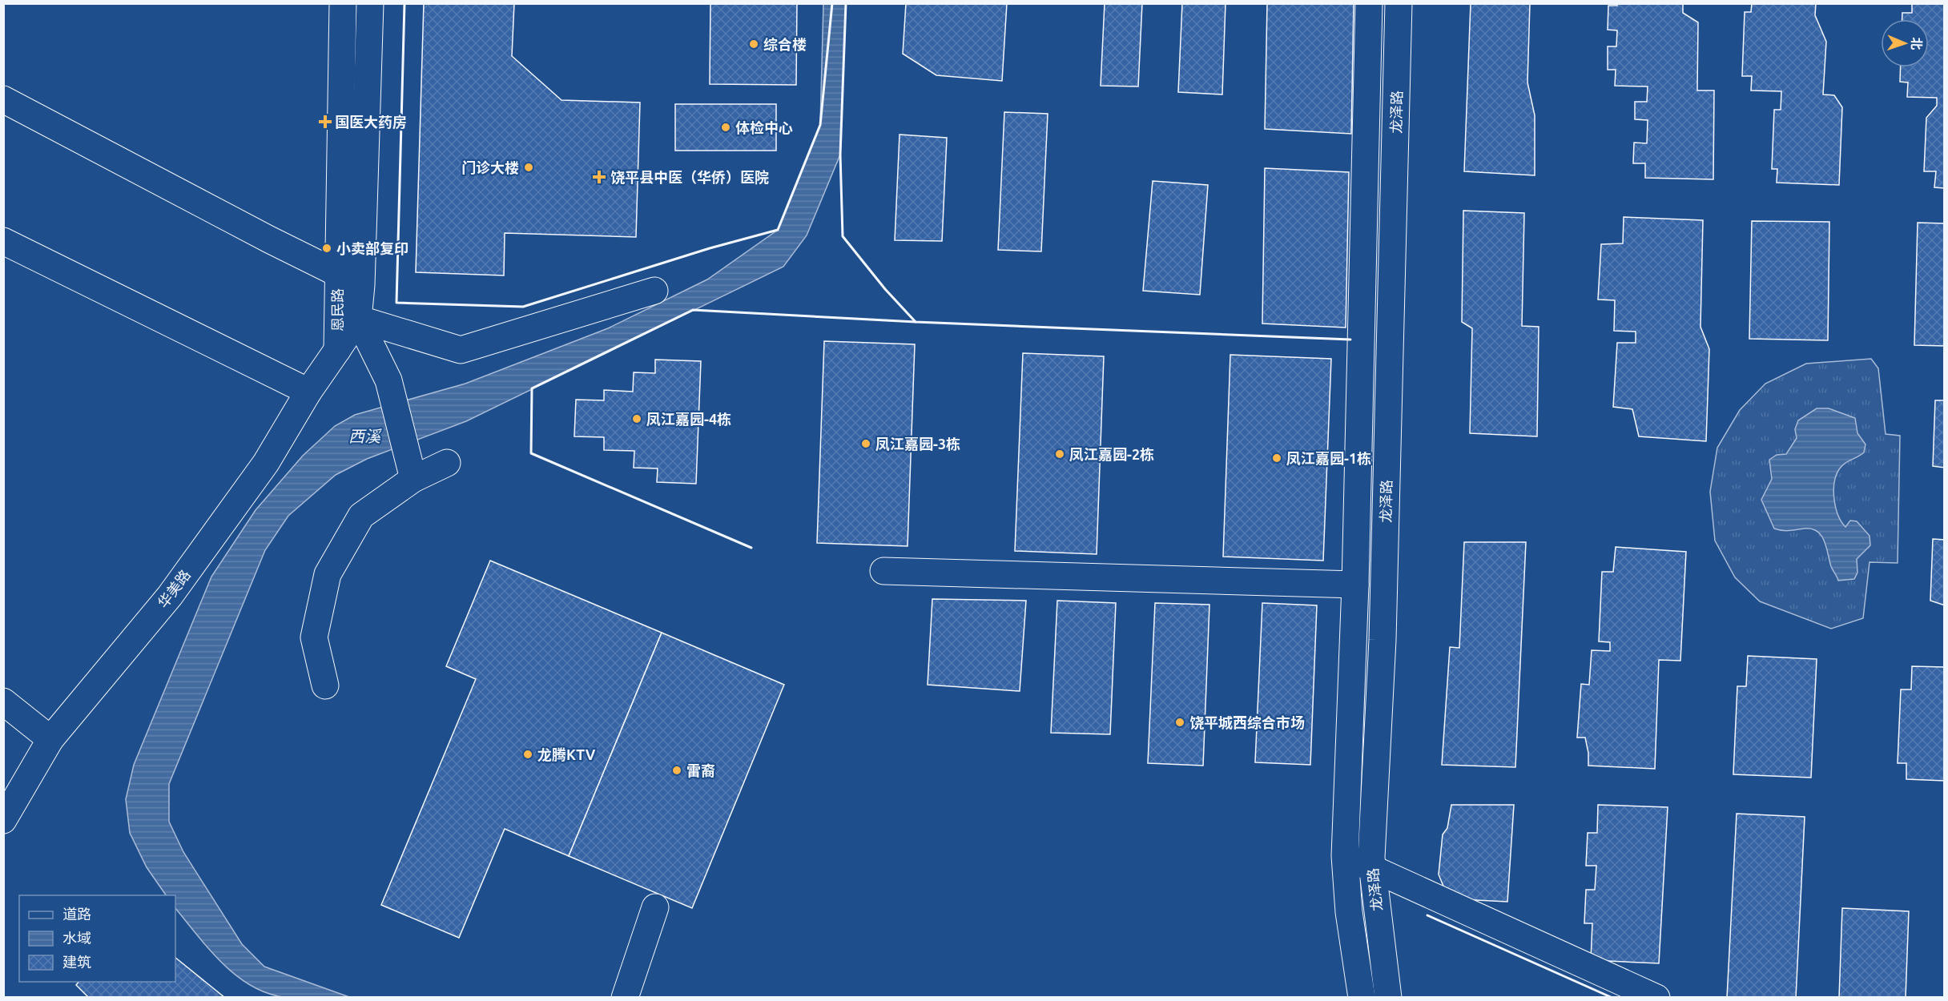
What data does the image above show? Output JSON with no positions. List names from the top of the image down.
{
  "streets": {
    "street": ["龙泽路", "恩民路", "华美路"]
  },
  "crossings": [
    ["恩民路", "华美路"]
  ],
  "water": ["西溪"],
  "places": {
    "other": [
      "综合楼",
      "体检中心",
      "门诊大楼",
      "小卖部复印",
      "凤江嘉园-4栋",
      "凤江嘉园-3栋",
      "凤江嘉园-2栋",
      "凤江嘉园-1栋",
      "饶平城西综合市场",
      "龙腾KTV",
      "雷裔"
    ],
    "health": ["国医大药房", "饶平县中医（华侨）医院"]
  },
  "legend": ["道路", "水域", "建筑"],
  "north": "right"
}
